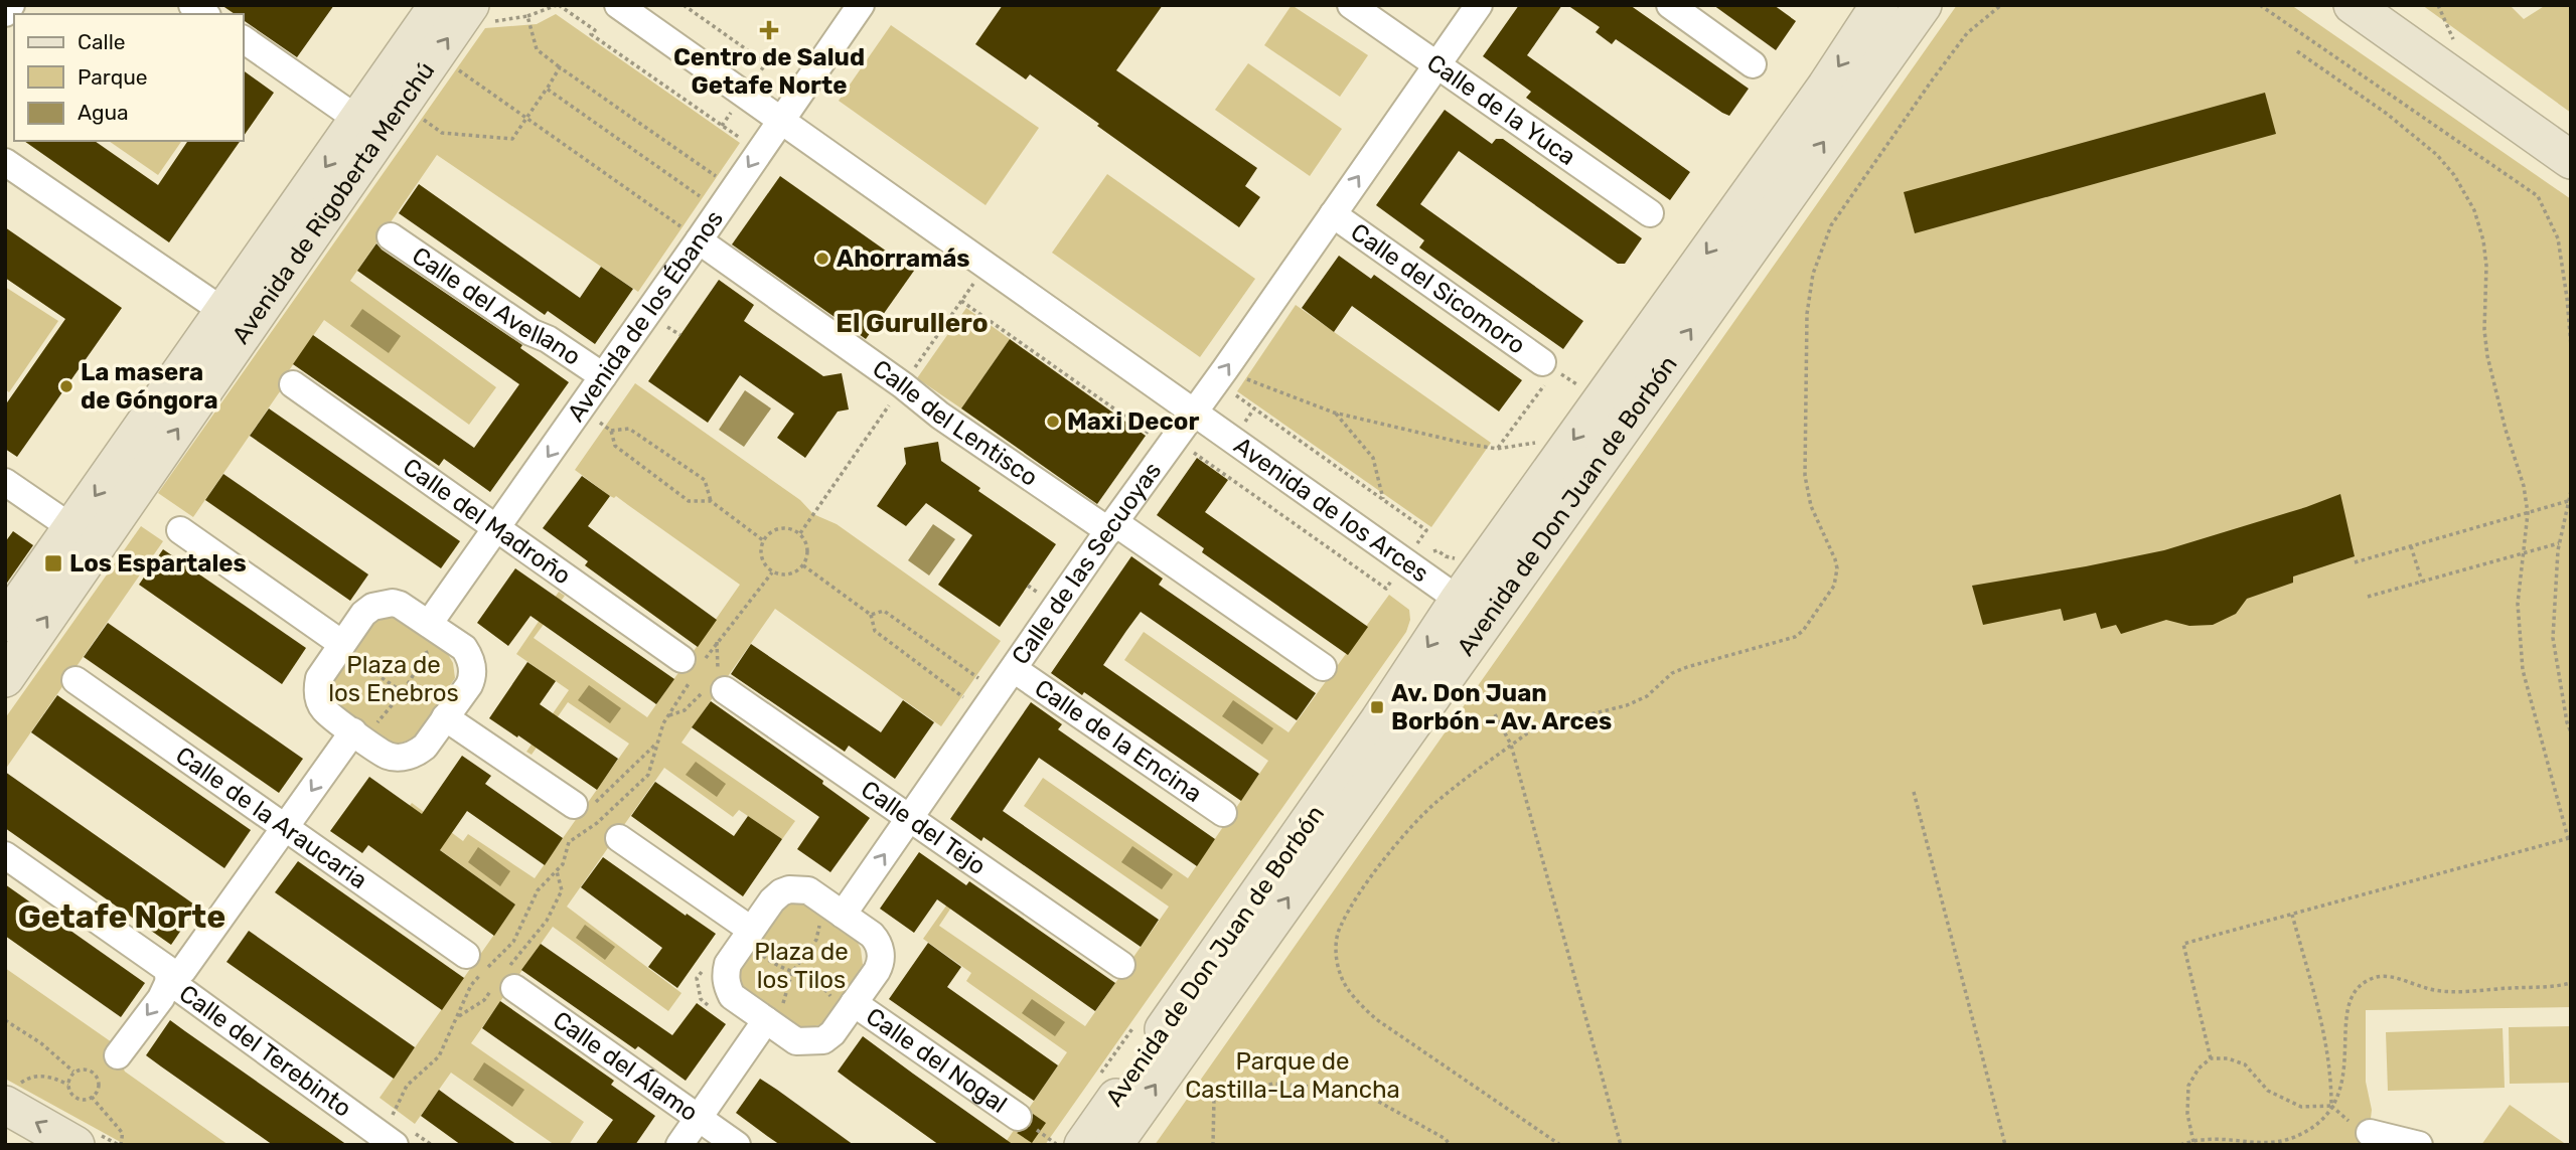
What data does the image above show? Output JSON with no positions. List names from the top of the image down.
{
  "streets": {
    "street": [
      "Calle de la Yuca",
      "Avenida de Rigoberta Menchú",
      "Calle del Sicomoro",
      "Calle del Avellano",
      "Avenida de los Ébanos",
      "Calle del Lentisco",
      "Avenida de Don Juan de Borbón",
      "Avenida de los Arces",
      "Calle del Madroño",
      "Calle de las Secuoyas",
      "Calle de la Encina",
      "Calle de la Araucaria",
      "Calle del Tejo",
      "Calle del Terebinto",
      "Calle del Nogal",
      "Calle del Álamo"
    ]
  },
  "crossings": [
    ["Calle de la Yuca", "Calle de las Secuoyas"],
    ["Calle del Sicomoro", "Calle de las Secuoyas"],
    ["Calle del Avellano", "Avenida de los Ébanos"],
    ["Avenida de los Ébanos", "Calle del Lentisco"],
    ["Avenida de los Ébanos", "Avenida de los Arces"],
    ["Avenida de los Ébanos", "Calle del Madroño"],
    ["Calle del Lentisco", "Calle de las Secuoyas"],
    ["Avenida de Don Juan de Borbón", "Avenida de los Arces"],
    ["Avenida de los Arces", "Calle de las Secuoyas"],
    ["Calle de las Secuoyas", "Calle de la Encina"],
    ["Calle de las Secuoyas", "Calle del Tejo"]
  ],
  "one_way": ["Avenida de los Ébanos", "Calle de las Secuoyas"],
  "districts": ["El Gurullero", "Getafe Norte"],
  "parks": ["Plaza de los Enebros", "Plaza de los Tilos", "Parque de Castilla-La Mancha"],
  "places": {
    "health": ["Centro de Salud Getafe Norte"],
    "other": ["Ahorramás", "La masera de Góngora", "Maxi Decor"],
    "transit": ["Los Espartales", "Av. Don Juan Borbón - Av. Arces"]
  },
  "legend": ["Calle", "Parque", "Agua"]
}
